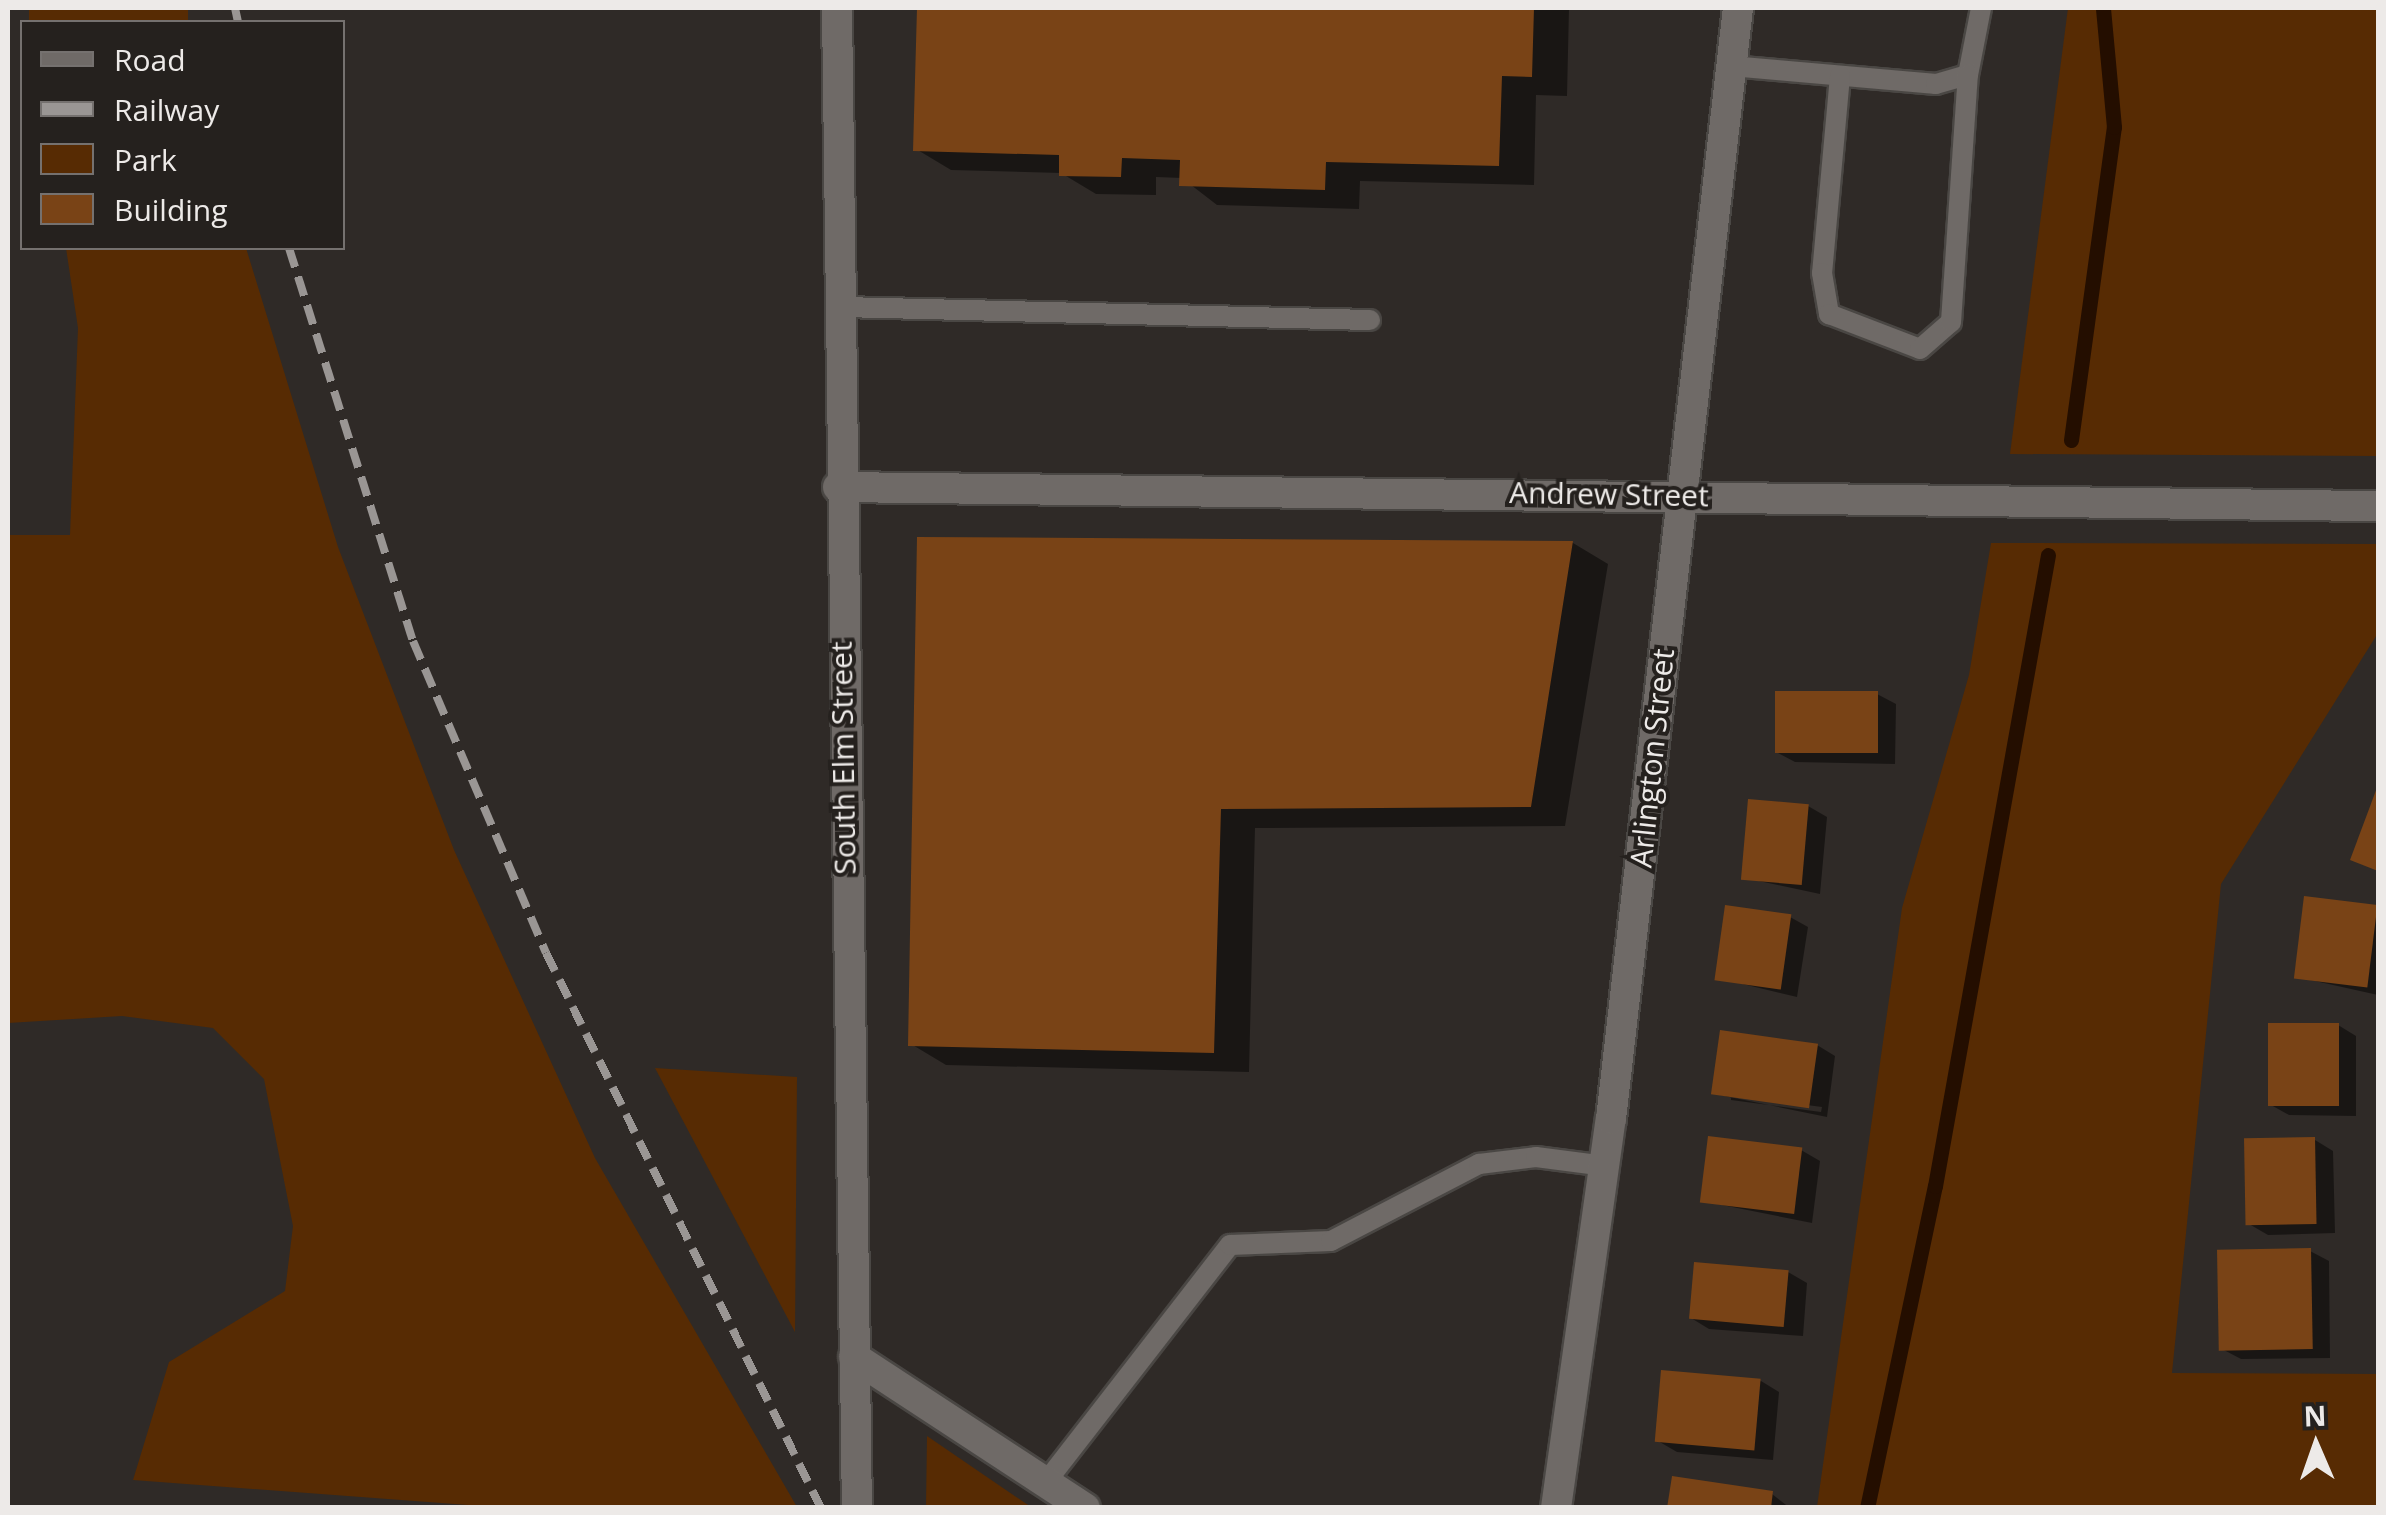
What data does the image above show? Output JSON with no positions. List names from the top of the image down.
{
  "streets": {
    "street": ["Andrew Street", "South Elm Street", "Arlington Street"]
  },
  "crossings": [
    ["Andrew Street", "South Elm Street"],
    ["Andrew Street", "Arlington Street"]
  ],
  "legend": [
    "Road",
    "Railway",
    "Park",
    "Building"
  ],
  "north": "top"
}
